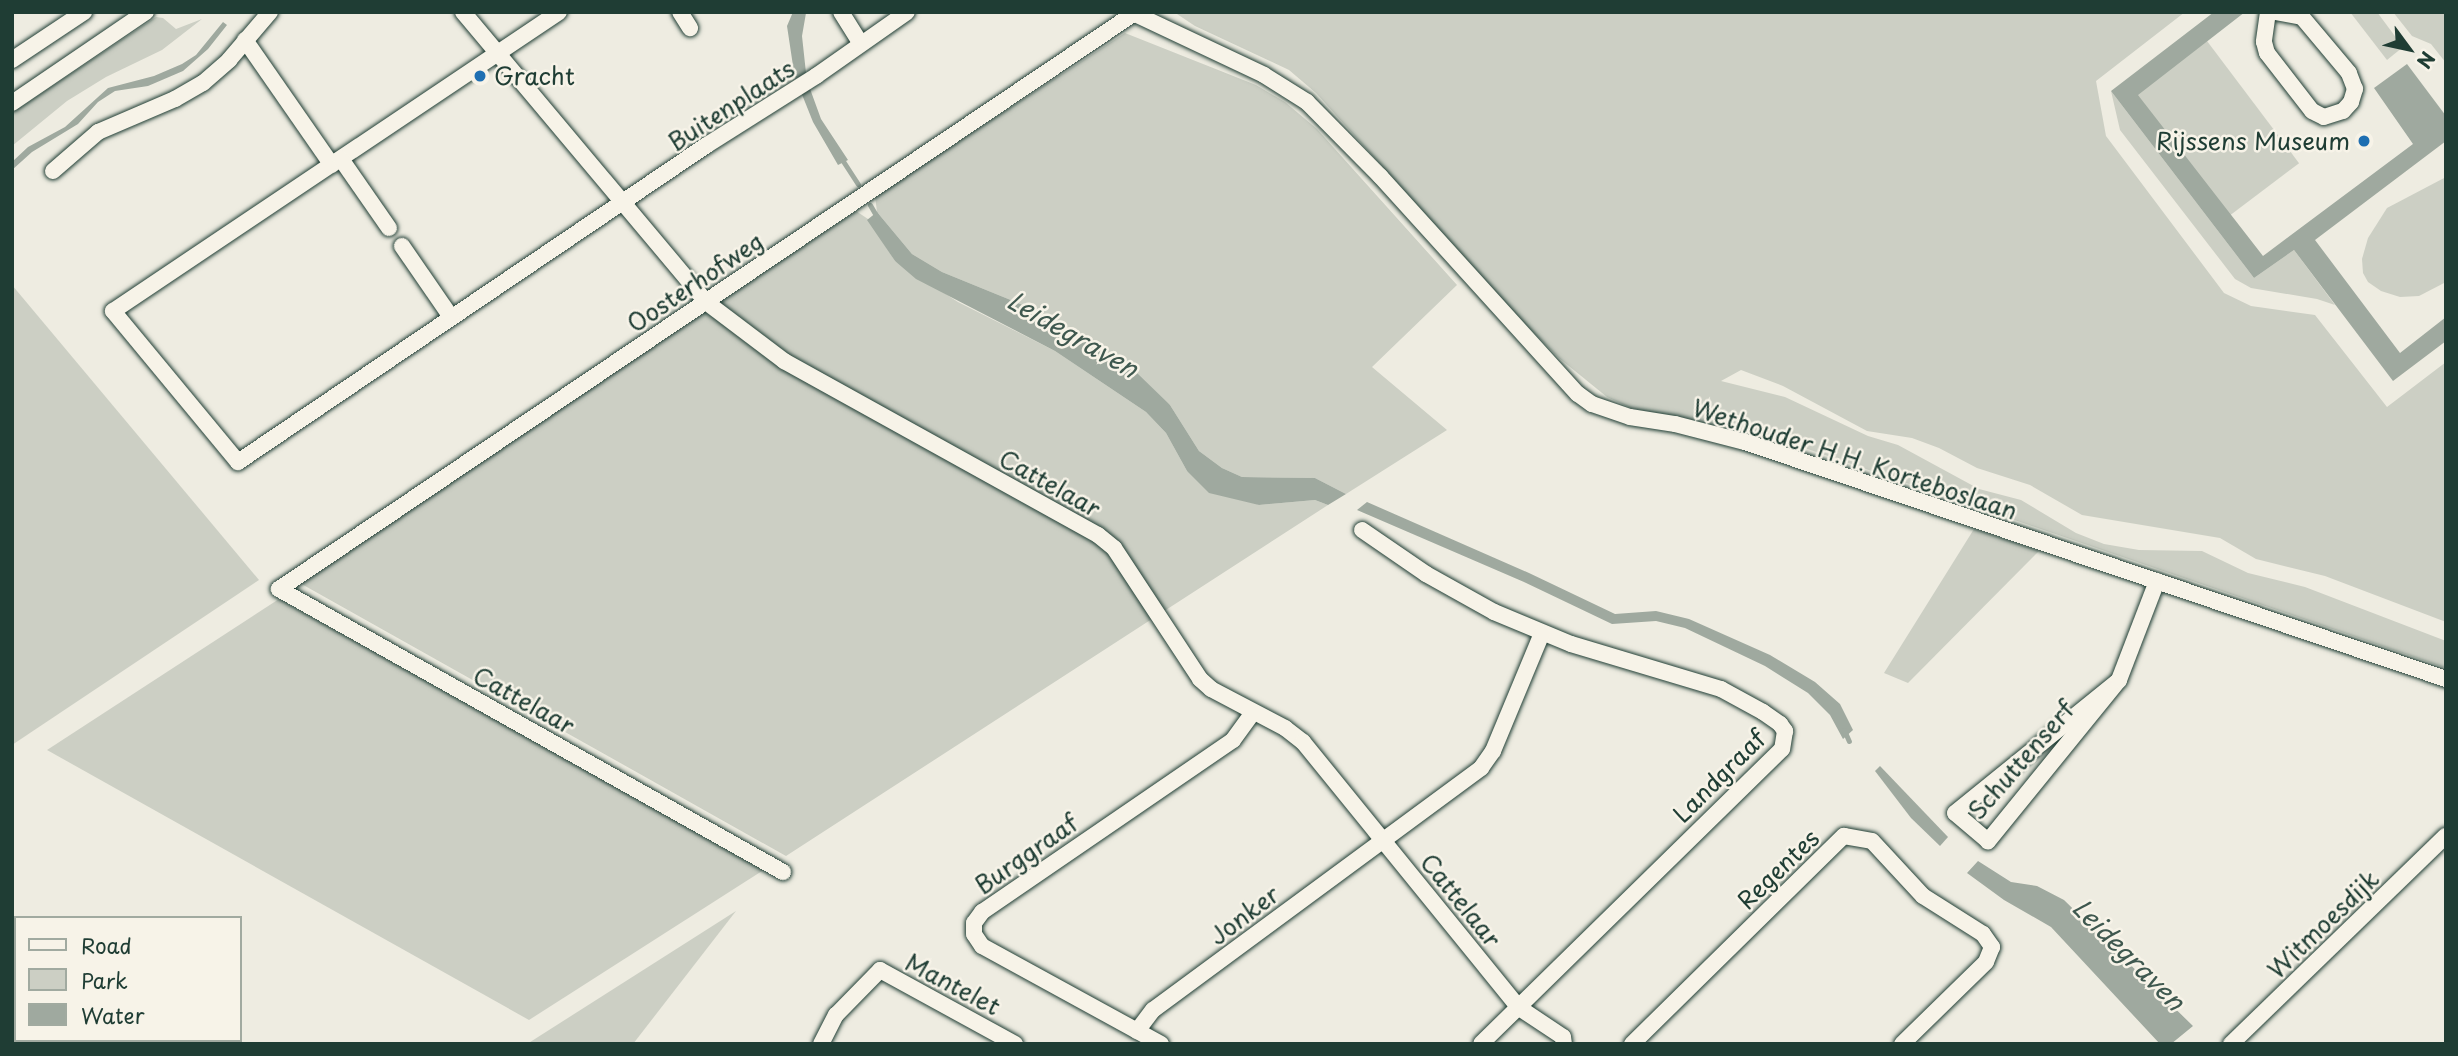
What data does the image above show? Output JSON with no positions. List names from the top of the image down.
{
  "streets": {
    "street": [
      "Buitenplaats",
      "Oosterhofweg",
      "Wethouder H.H. Korteboslaan",
      "Cattelaar",
      "Schuttenserf",
      "Landgraaf",
      "Burggraaf",
      "Regentes",
      "Jonker",
      "Witmoesdijk",
      "Mantelet"
    ]
  },
  "crossings": [
    ["Buitenplaats", "Cattelaar"],
    ["Oosterhofweg", "Wethouder H.H. Korteboslaan"],
    ["Oosterhofweg", "Cattelaar"],
    ["Wethouder H.H. Korteboslaan", "Schuttenserf"],
    ["Cattelaar", "Landgraaf"],
    ["Cattelaar", "Burggraaf"],
    ["Cattelaar", "Jonker"],
    ["Burggraaf", "Jonker"]
  ],
  "water": ["Leidegraven"],
  "places": ["Gracht", "Rijssens Museum"],
  "legend": ["Road", "Park", "Water"],
  "north": "bottom right"
}
